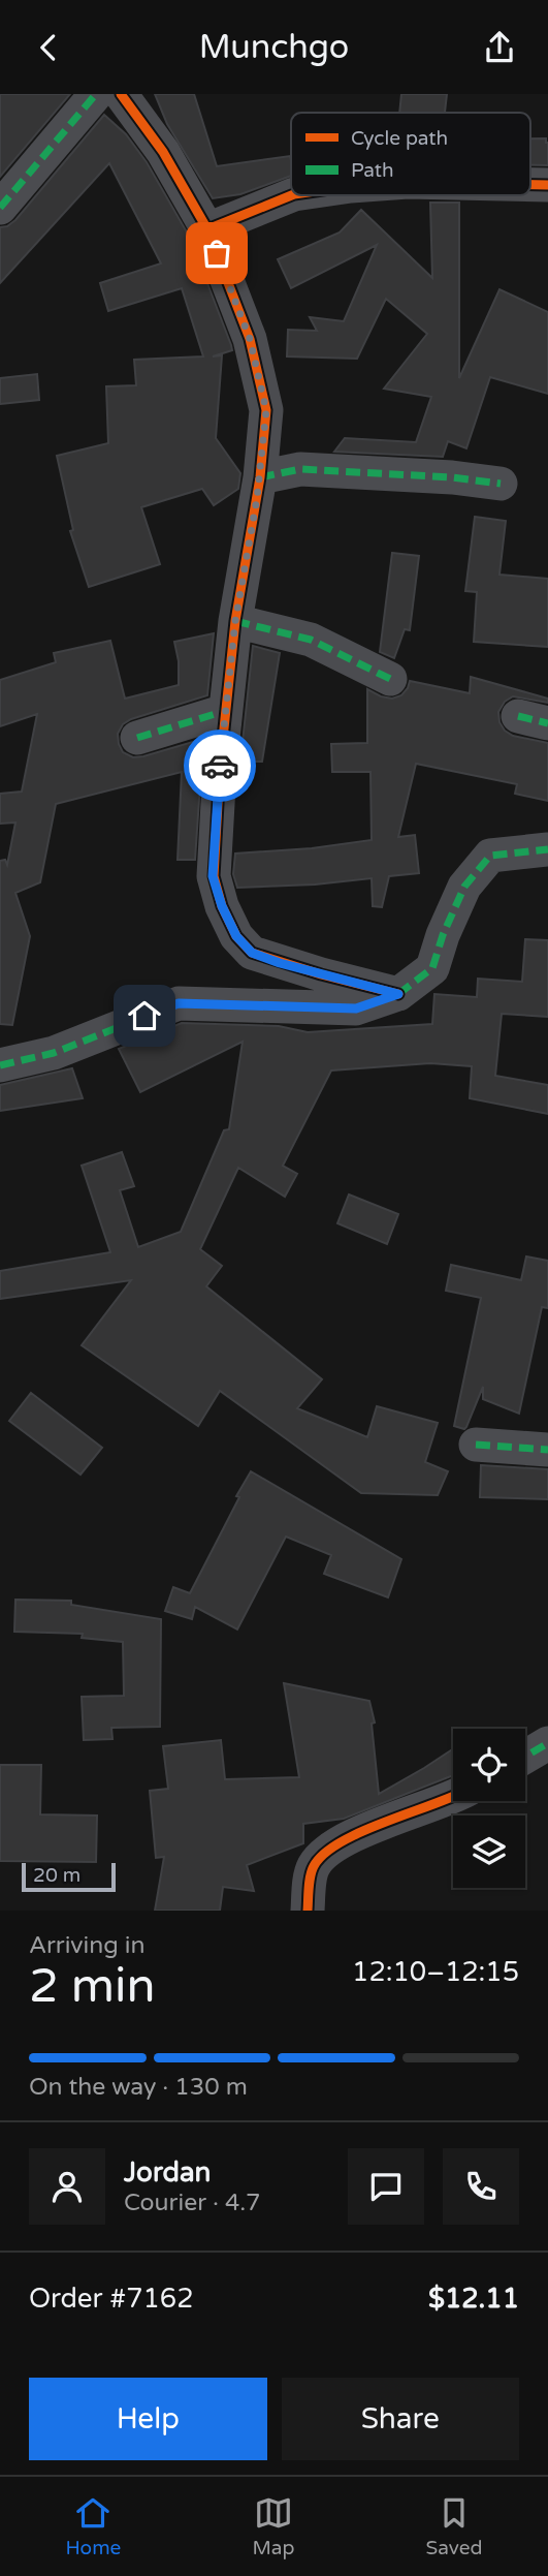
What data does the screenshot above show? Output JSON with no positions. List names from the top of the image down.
{
  "legend": ["Cycle path", "Path"],
  "scale_bar": "20 m",
  "page": {
    "header": "Munchgo",
    "scale": "20 m",
    "heading": ["2 min", "Arriving in", "12:10–12:15"],
    "panel": [
      "Jordan",
      "Courier · 4.7",
      "Order #7162",
      "$12.11"
    ],
    "bar": "On the way · 130 m",
    "buttons": ["Help", "Share"],
    "tabs": ["Home", "Map", "Saved"]
  }
}
